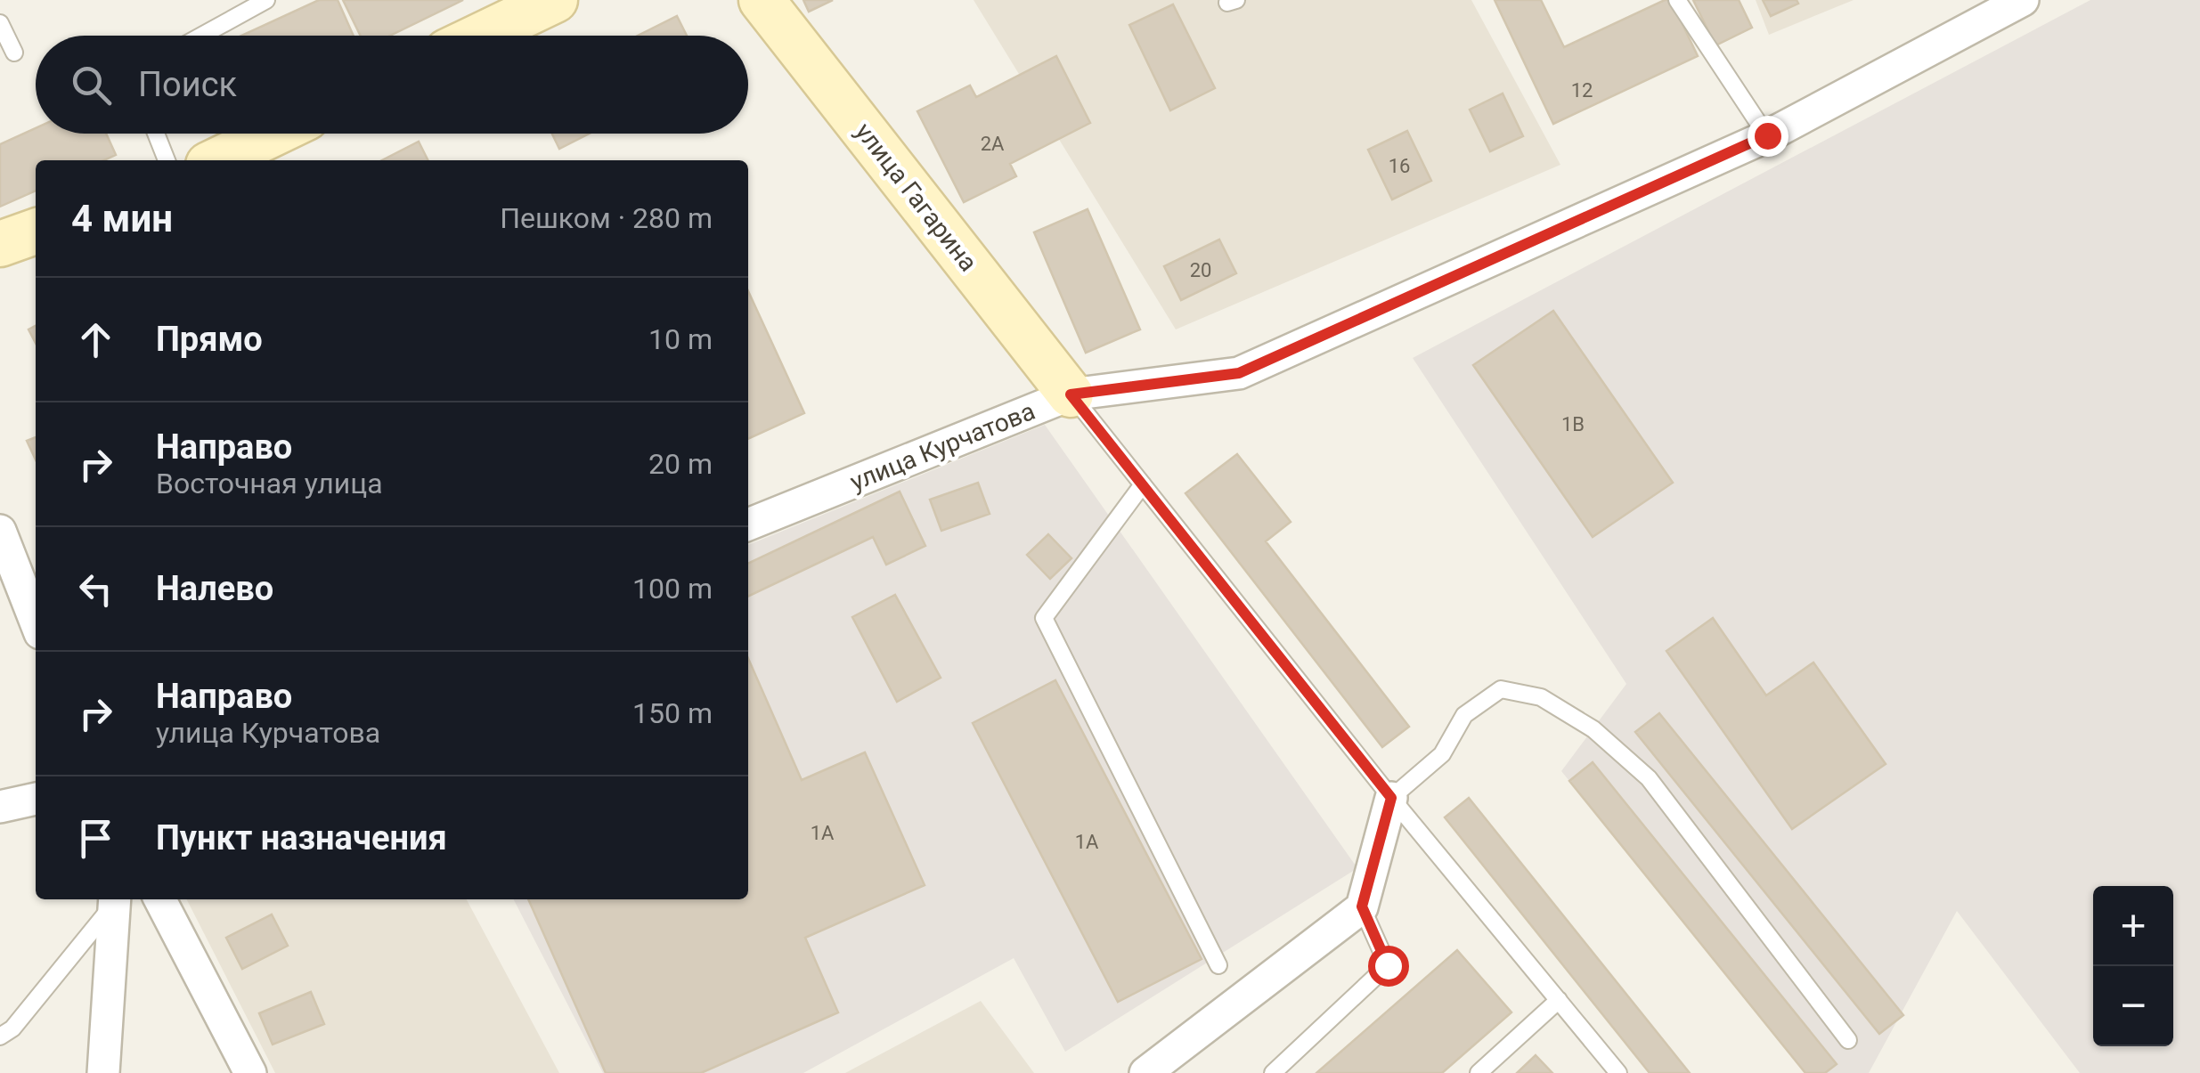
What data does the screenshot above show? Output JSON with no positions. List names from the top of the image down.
{
  "streets": {
    "street": ["улица Гагарина", "улица Курчатова"]
  },
  "crossings": [
    ["улица Гагарина", "улица Курчатова"]
  ],
  "house_numbers": [
    "12",
    "2А",
    "16",
    "20",
    "1В",
    "1А",
    "1А"
  ],
  "page": {
    "search": "Поиск",
    "heading": ["4 мин", "Пешком · 280 m"],
    "list": [
      ["Прямо", "10 m"],
      ["Направо", "Восточная улица", "20 m"],
      ["Налево", "100 m"],
      ["Направо", "улица Курчатова", "150 m"],
      "Пункт назначения"
    ],
    "map_buttons": ["+", "−"]
  }
}
